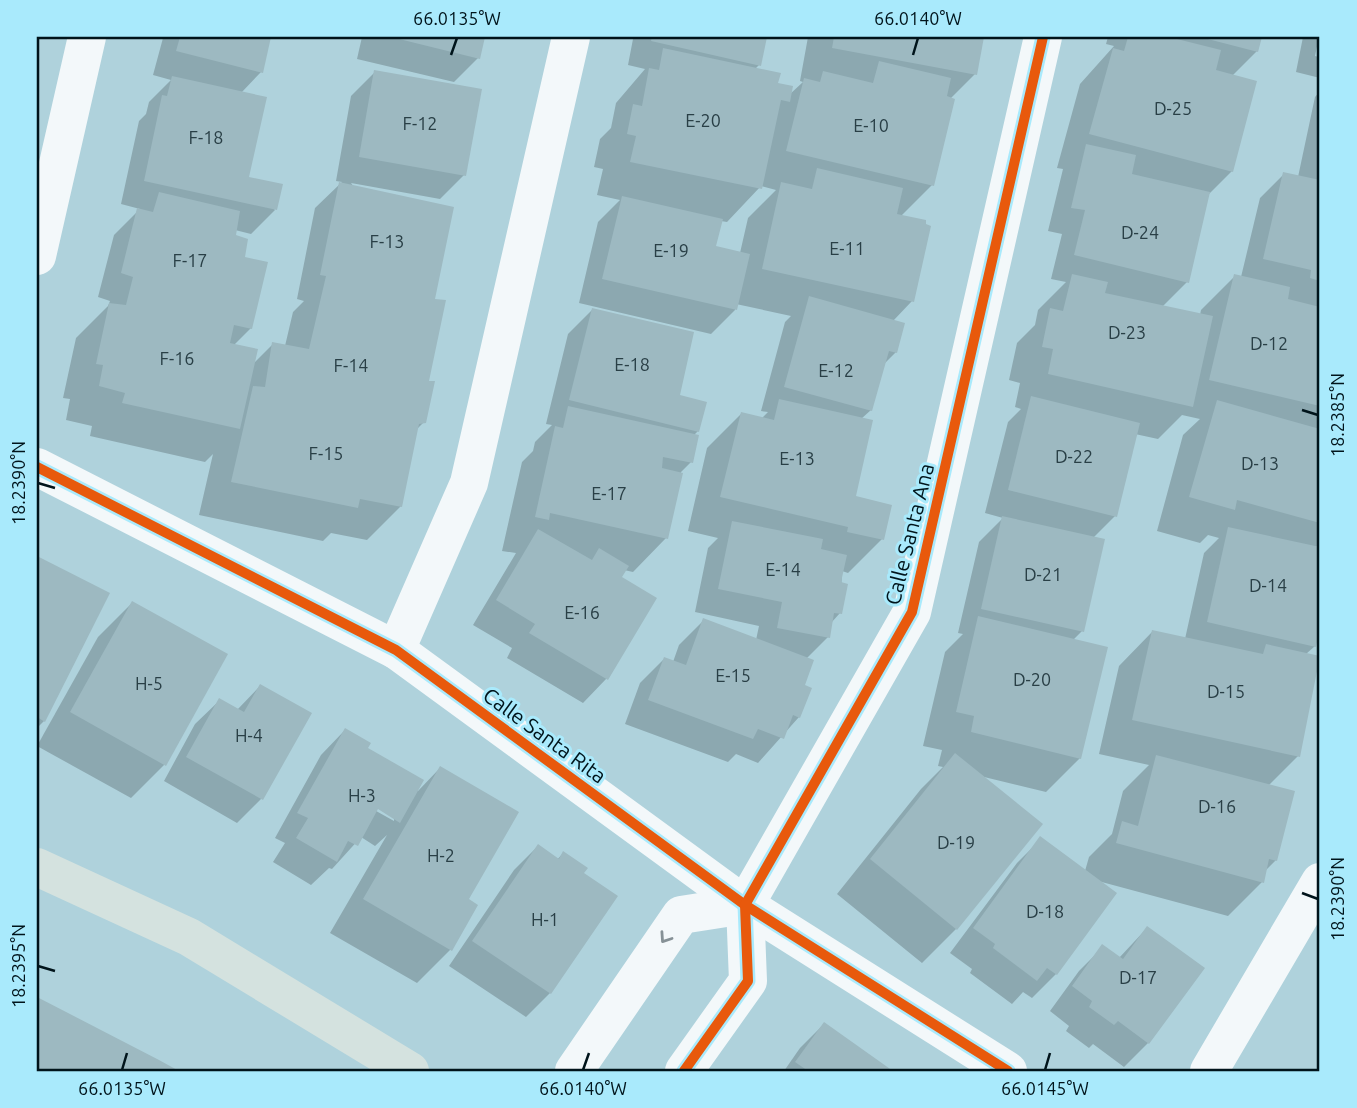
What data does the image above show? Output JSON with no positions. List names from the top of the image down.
{
  "streets": {
    "street": ["Calle Santa Ana", "Calle Santa Rita"]
  },
  "crossings": [
    ["Calle Santa Ana", "Calle Santa Rita"]
  ],
  "house_numbers": [
    "D-25",
    "E-20",
    "F-12",
    "E-10",
    "F-18",
    "D-24",
    "F-13",
    "E-11",
    "E-19",
    "F-17",
    "D-23",
    "D-12",
    "F-16",
    "E-18",
    "F-14",
    "E-12",
    "F-15",
    "D-22",
    "E-13",
    "D-13",
    "E-17",
    "E-14",
    "D-21",
    "D-14",
    "E-16",
    "E-15",
    "D-20",
    "H-5",
    "D-15",
    "H-4",
    "H-3",
    "D-16",
    "D-19",
    "H-2",
    "D-18",
    "H-1",
    "D-17"
  ],
  "coordinates": [
    "66.0135°W",
    "66.0140°W",
    "18.2385°N",
    "18.2390°N",
    "18.2395°N",
    "66.0145°W"
  ]
}
